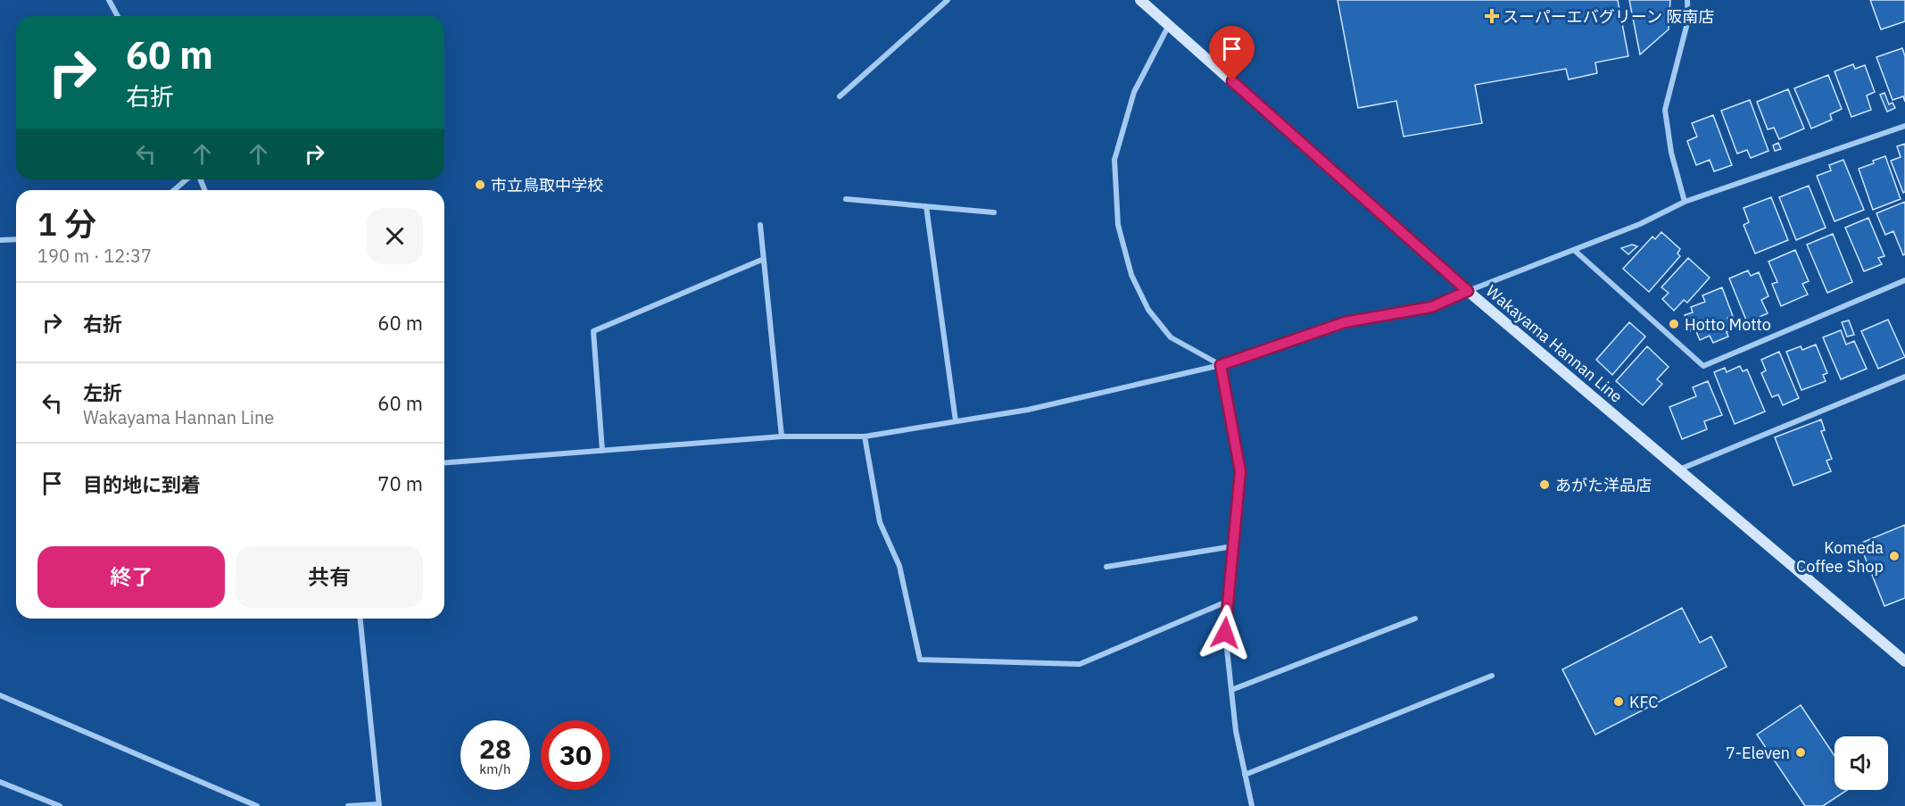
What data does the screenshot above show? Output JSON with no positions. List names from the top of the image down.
{
  "streets": {
    "main road": ["Wakayama Hannan Line"]
  },
  "places": {
    "health": ["スーパーエバグリーン 阪南店"],
    "other": [
      "市立鳥取中学校",
      "Hotto Motto",
      "あがた洋品店",
      "Komeda Coffee Shop",
      "KFC",
      "7-Eleven"
    ]
  },
  "page": {
    "turn": ["60 m", "右折"],
    "heading": ["1 分", "190 m · 12:37"],
    "list": [
      {
        "name": "右折",
        "value": "60 m"
      },
      {
        "name": "左折",
        "note": "Wakayama Hannan Line",
        "value": "60 m"
      },
      {
        "name": "目的地に到着",
        "value": "70 m"
      }
    ],
    "buttons": ["終了", "共有"],
    "speed": "28 km/h",
    "limit": "30"
  }
}
